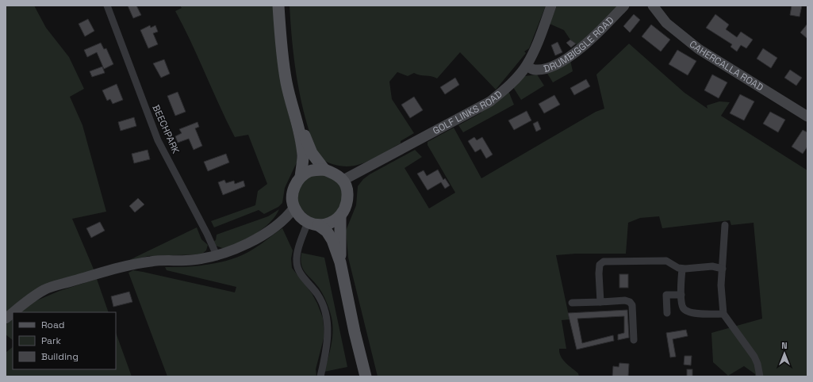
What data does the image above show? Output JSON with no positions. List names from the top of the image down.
{
  "streets": {
    "main road": ["DRUMBIGGLE ROAD", "CAHERCALLA ROAD", "GOLF LINKS ROAD"],
    "street": ["BEECHPARK"]
  },
  "crossings": [
    ["DRUMBIGGLE ROAD", "GOLF LINKS ROAD"]
  ],
  "legend": ["Road", "Park", "Building"],
  "north": "top"
}
